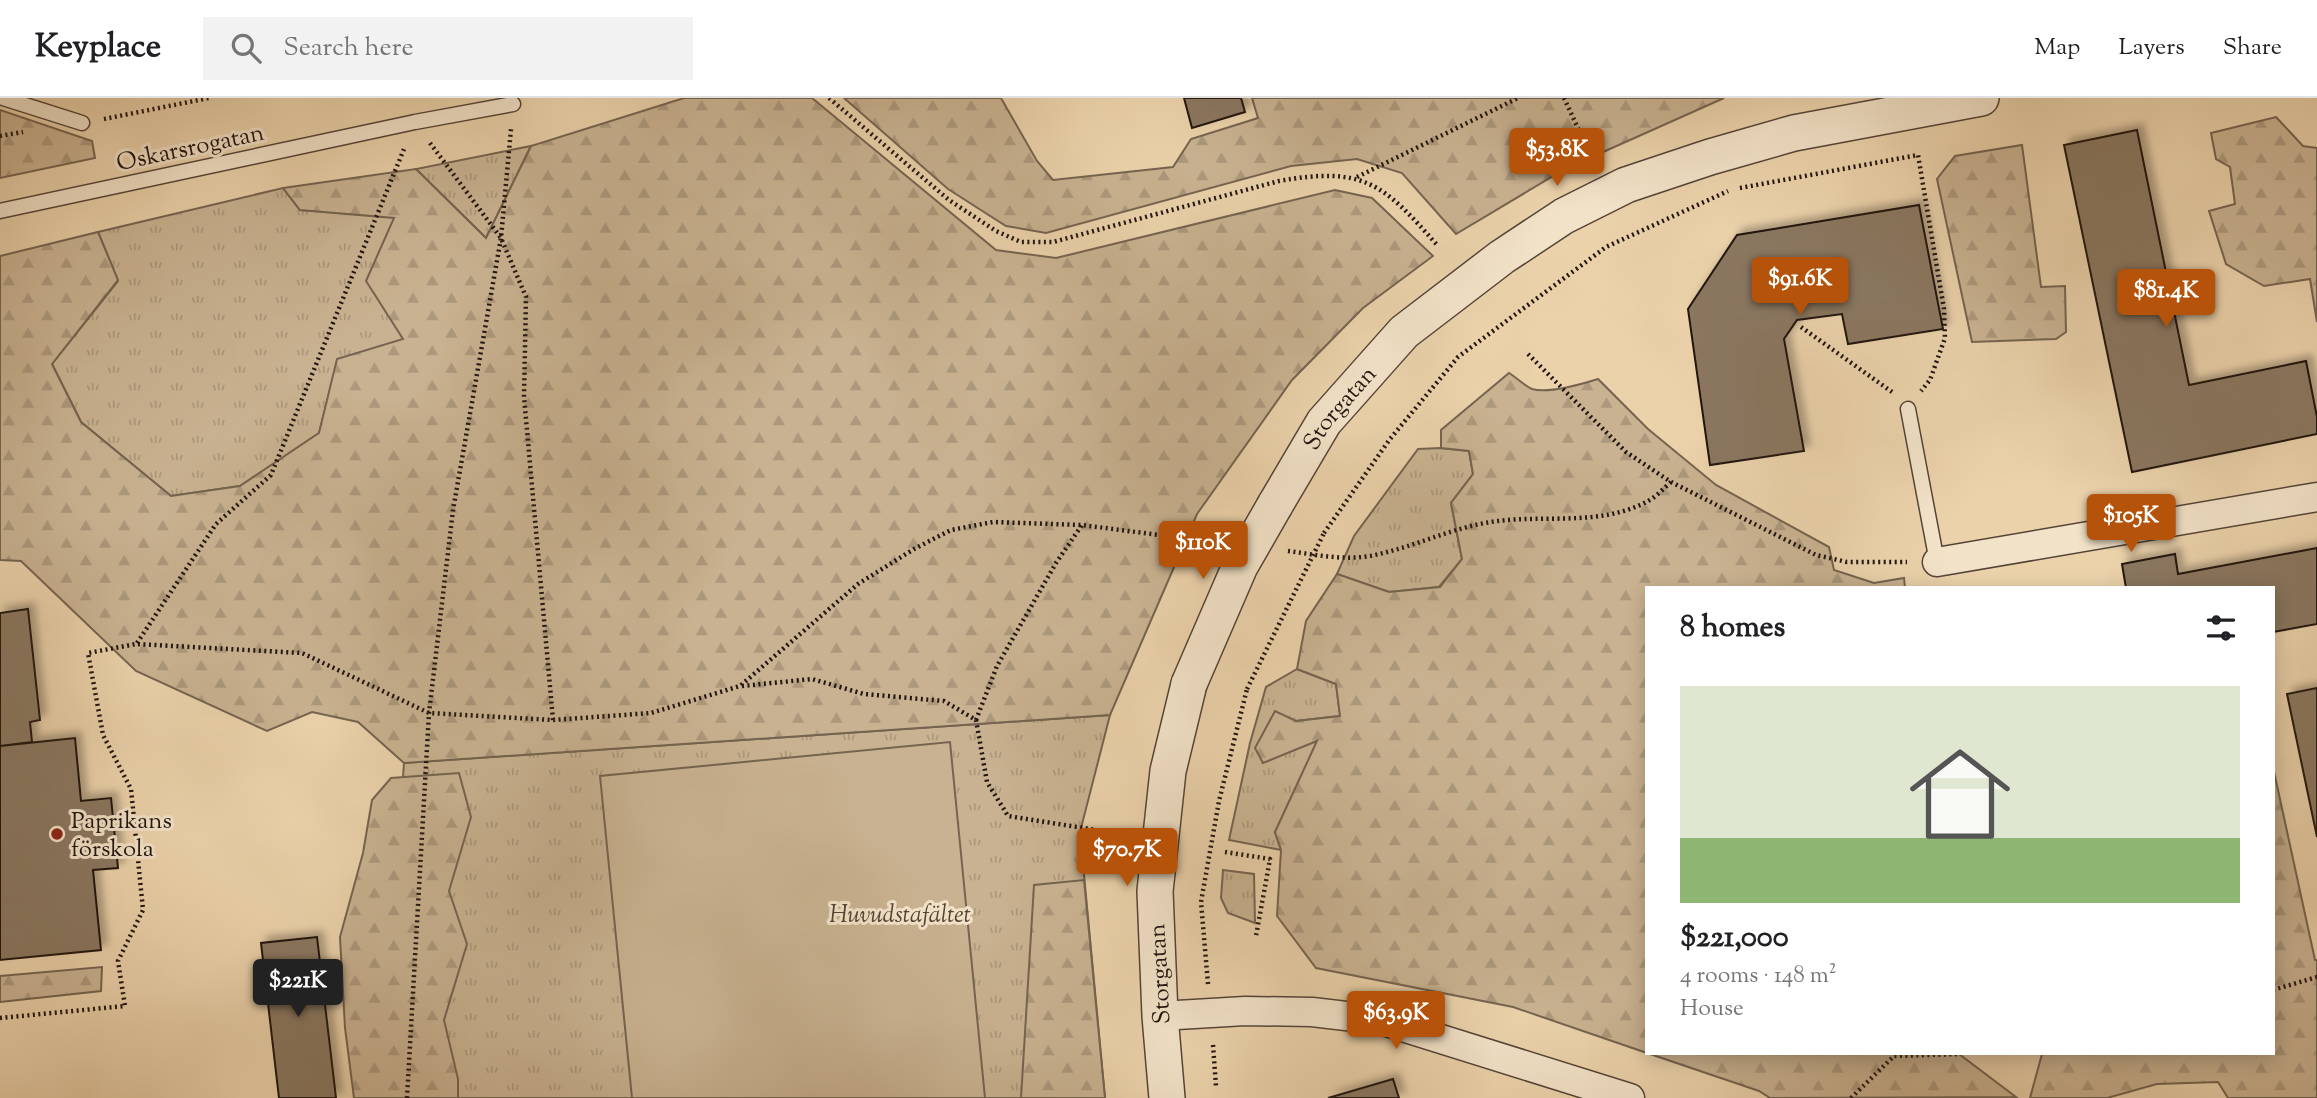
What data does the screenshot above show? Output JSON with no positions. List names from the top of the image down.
{
  "streets": {
    "street": ["Storgatan"],
    "lane": ["Oskarsrogatan"]
  },
  "parks": ["Huvudstafältet"],
  "places": ["Paprikans förskola"],
  "page": {
    "header": "Keyplace",
    "search": "Search here",
    "nav": ["Map", "Layers", "Share"],
    "price": [
      "$53.8K",
      "$91.6K",
      "$81.4K",
      "$105K",
      "$110K",
      "$70.7K",
      "$221K",
      "$63.9K"
    ],
    "heading": "8 homes",
    "list": [
      {
        "name": "$221,000",
        "note": "4 rooms · 148 m² · House"
      }
    ]
  }
}
